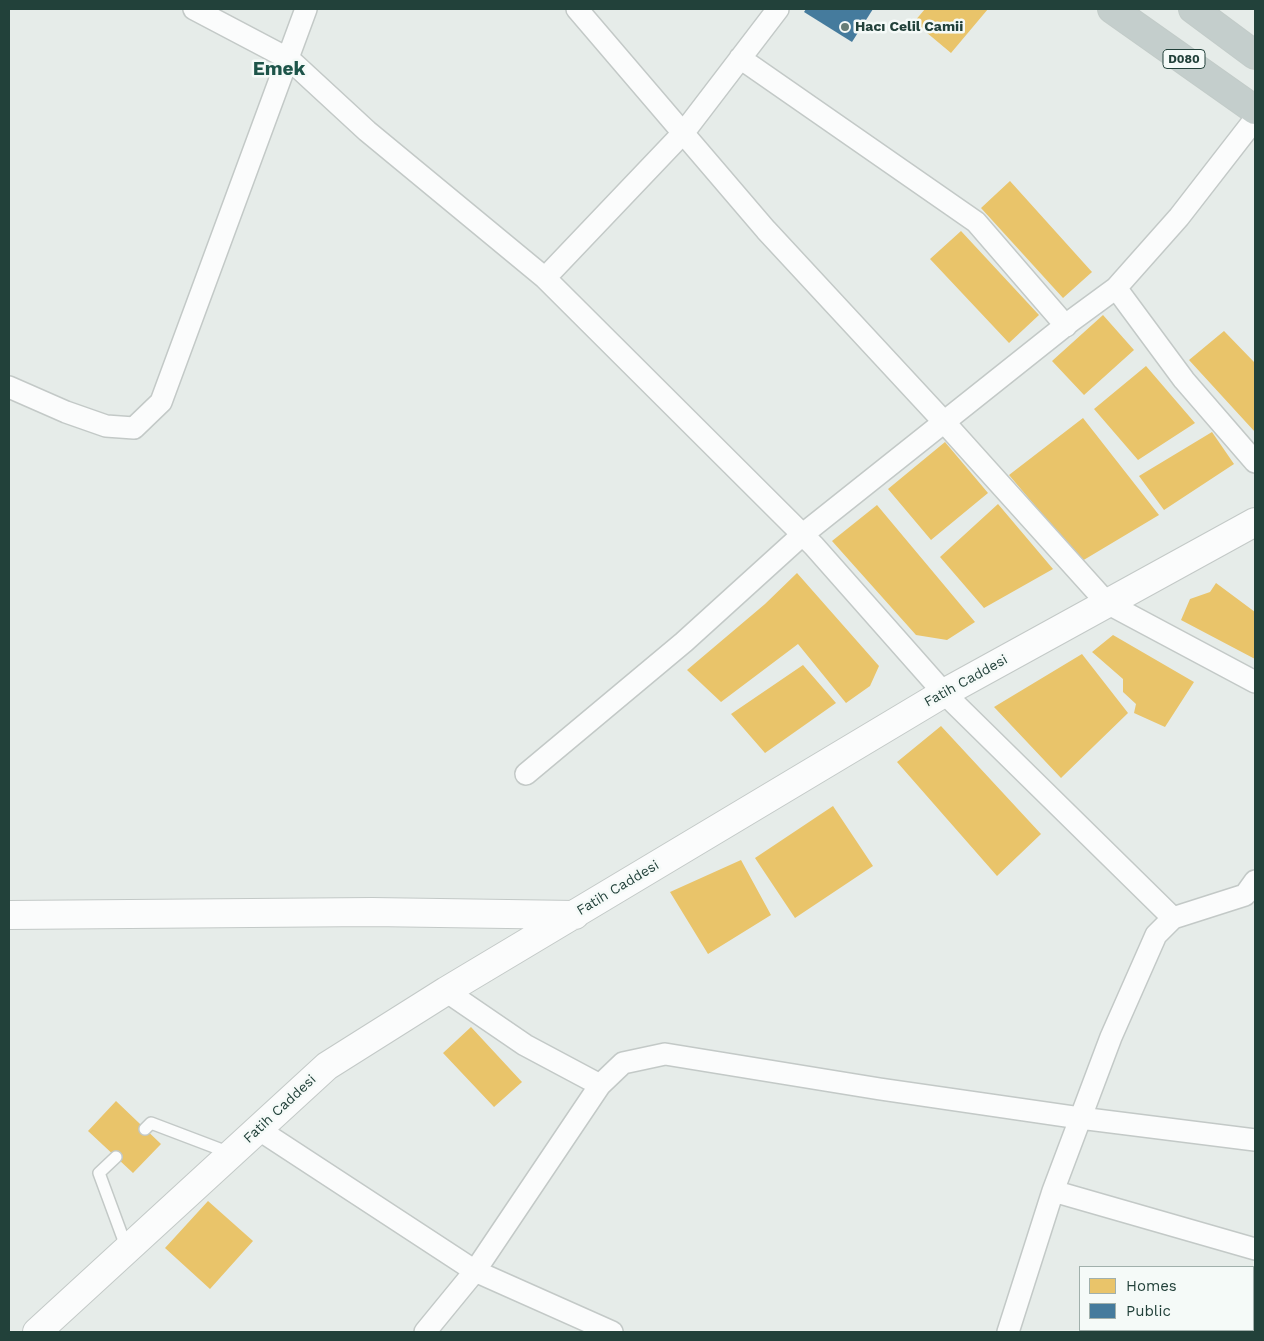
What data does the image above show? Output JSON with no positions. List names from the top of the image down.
{
  "streets": {
    "highway": ["D080"],
    "street": ["Fatih Caddesi"]
  },
  "districts": ["Emek"],
  "places": ["Hacı Celil Camii"],
  "legend": ["Homes", "Public"]
}
